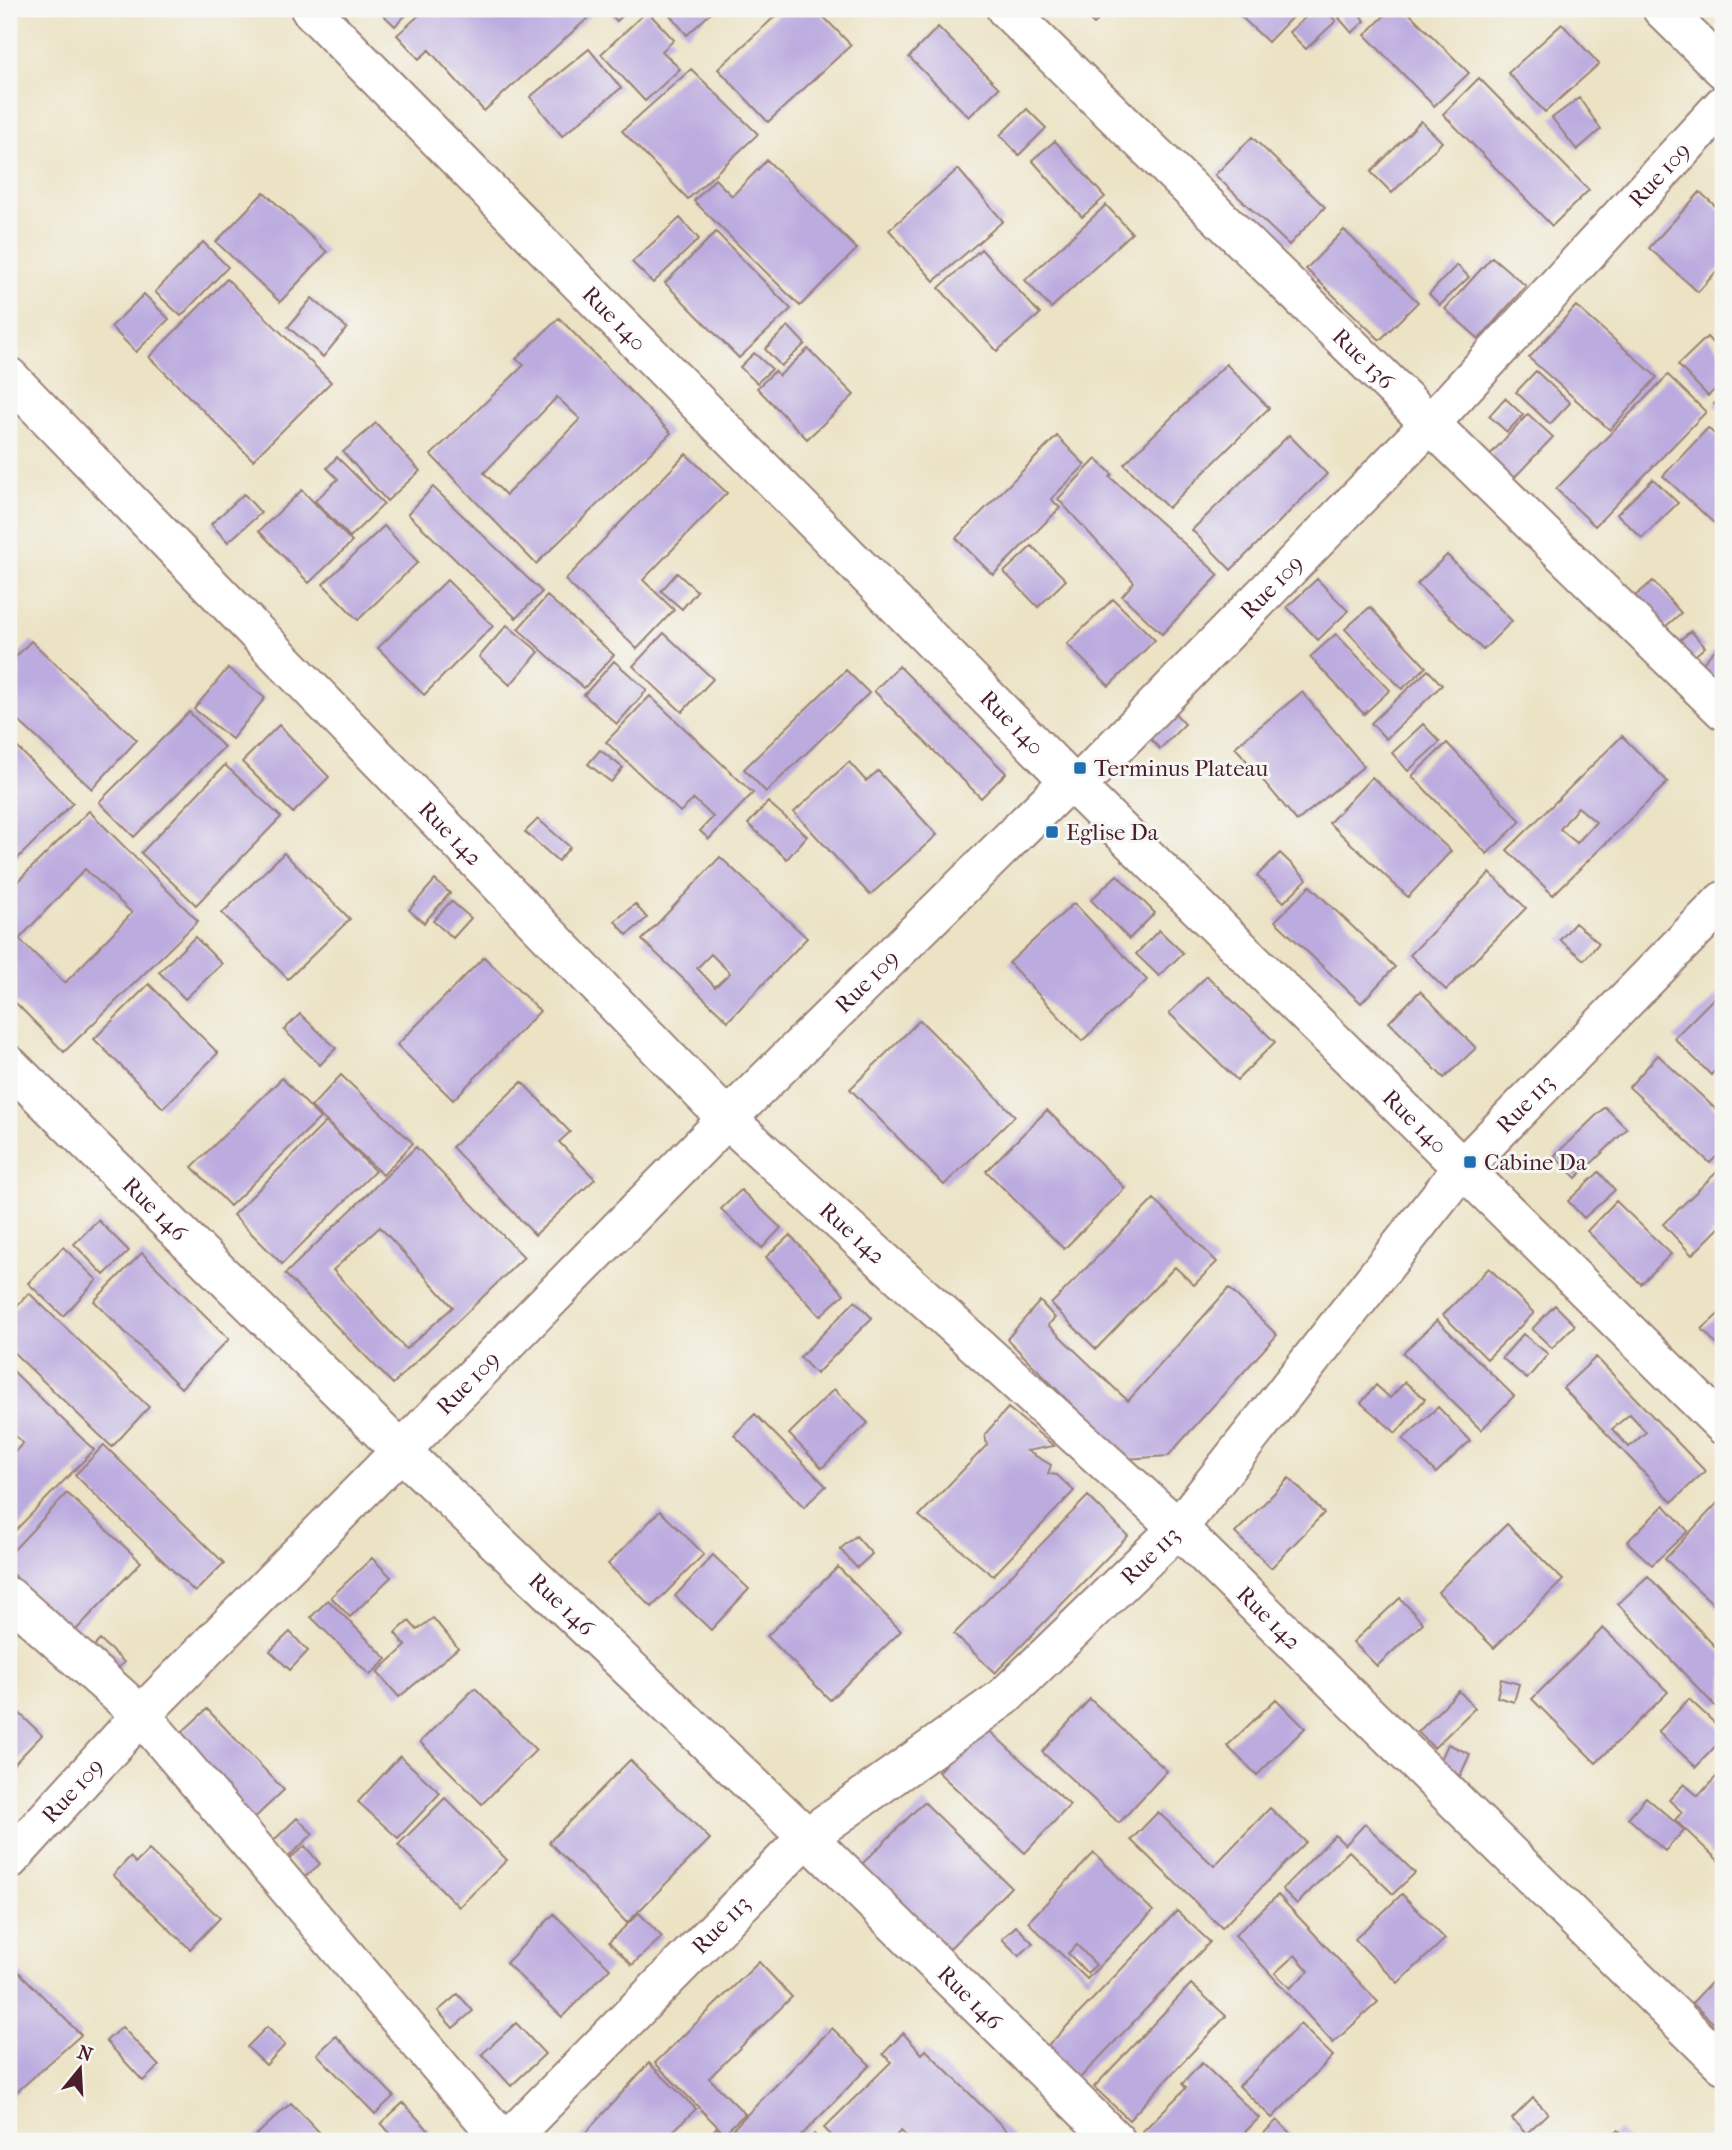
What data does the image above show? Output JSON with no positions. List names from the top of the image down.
{
  "streets": {
    "street": [
      "Rue 109",
      "Rue 140",
      "Rue 136",
      "Rue 142",
      "Rue 113",
      "Rue 146"
    ]
  },
  "crossings": [
    ["Rue 109", "Rue 140"],
    ["Rue 109", "Rue 136"],
    ["Rue 109", "Rue 142"],
    ["Rue 109", "Rue 146"],
    ["Rue 140", "Rue 113"],
    ["Rue 142", "Rue 113"],
    ["Rue 113", "Rue 146"]
  ],
  "places": {
    "transit": ["Terminus Plateau", "Eglise Da", "Cabine Da"]
  },
  "north": "top"
}
